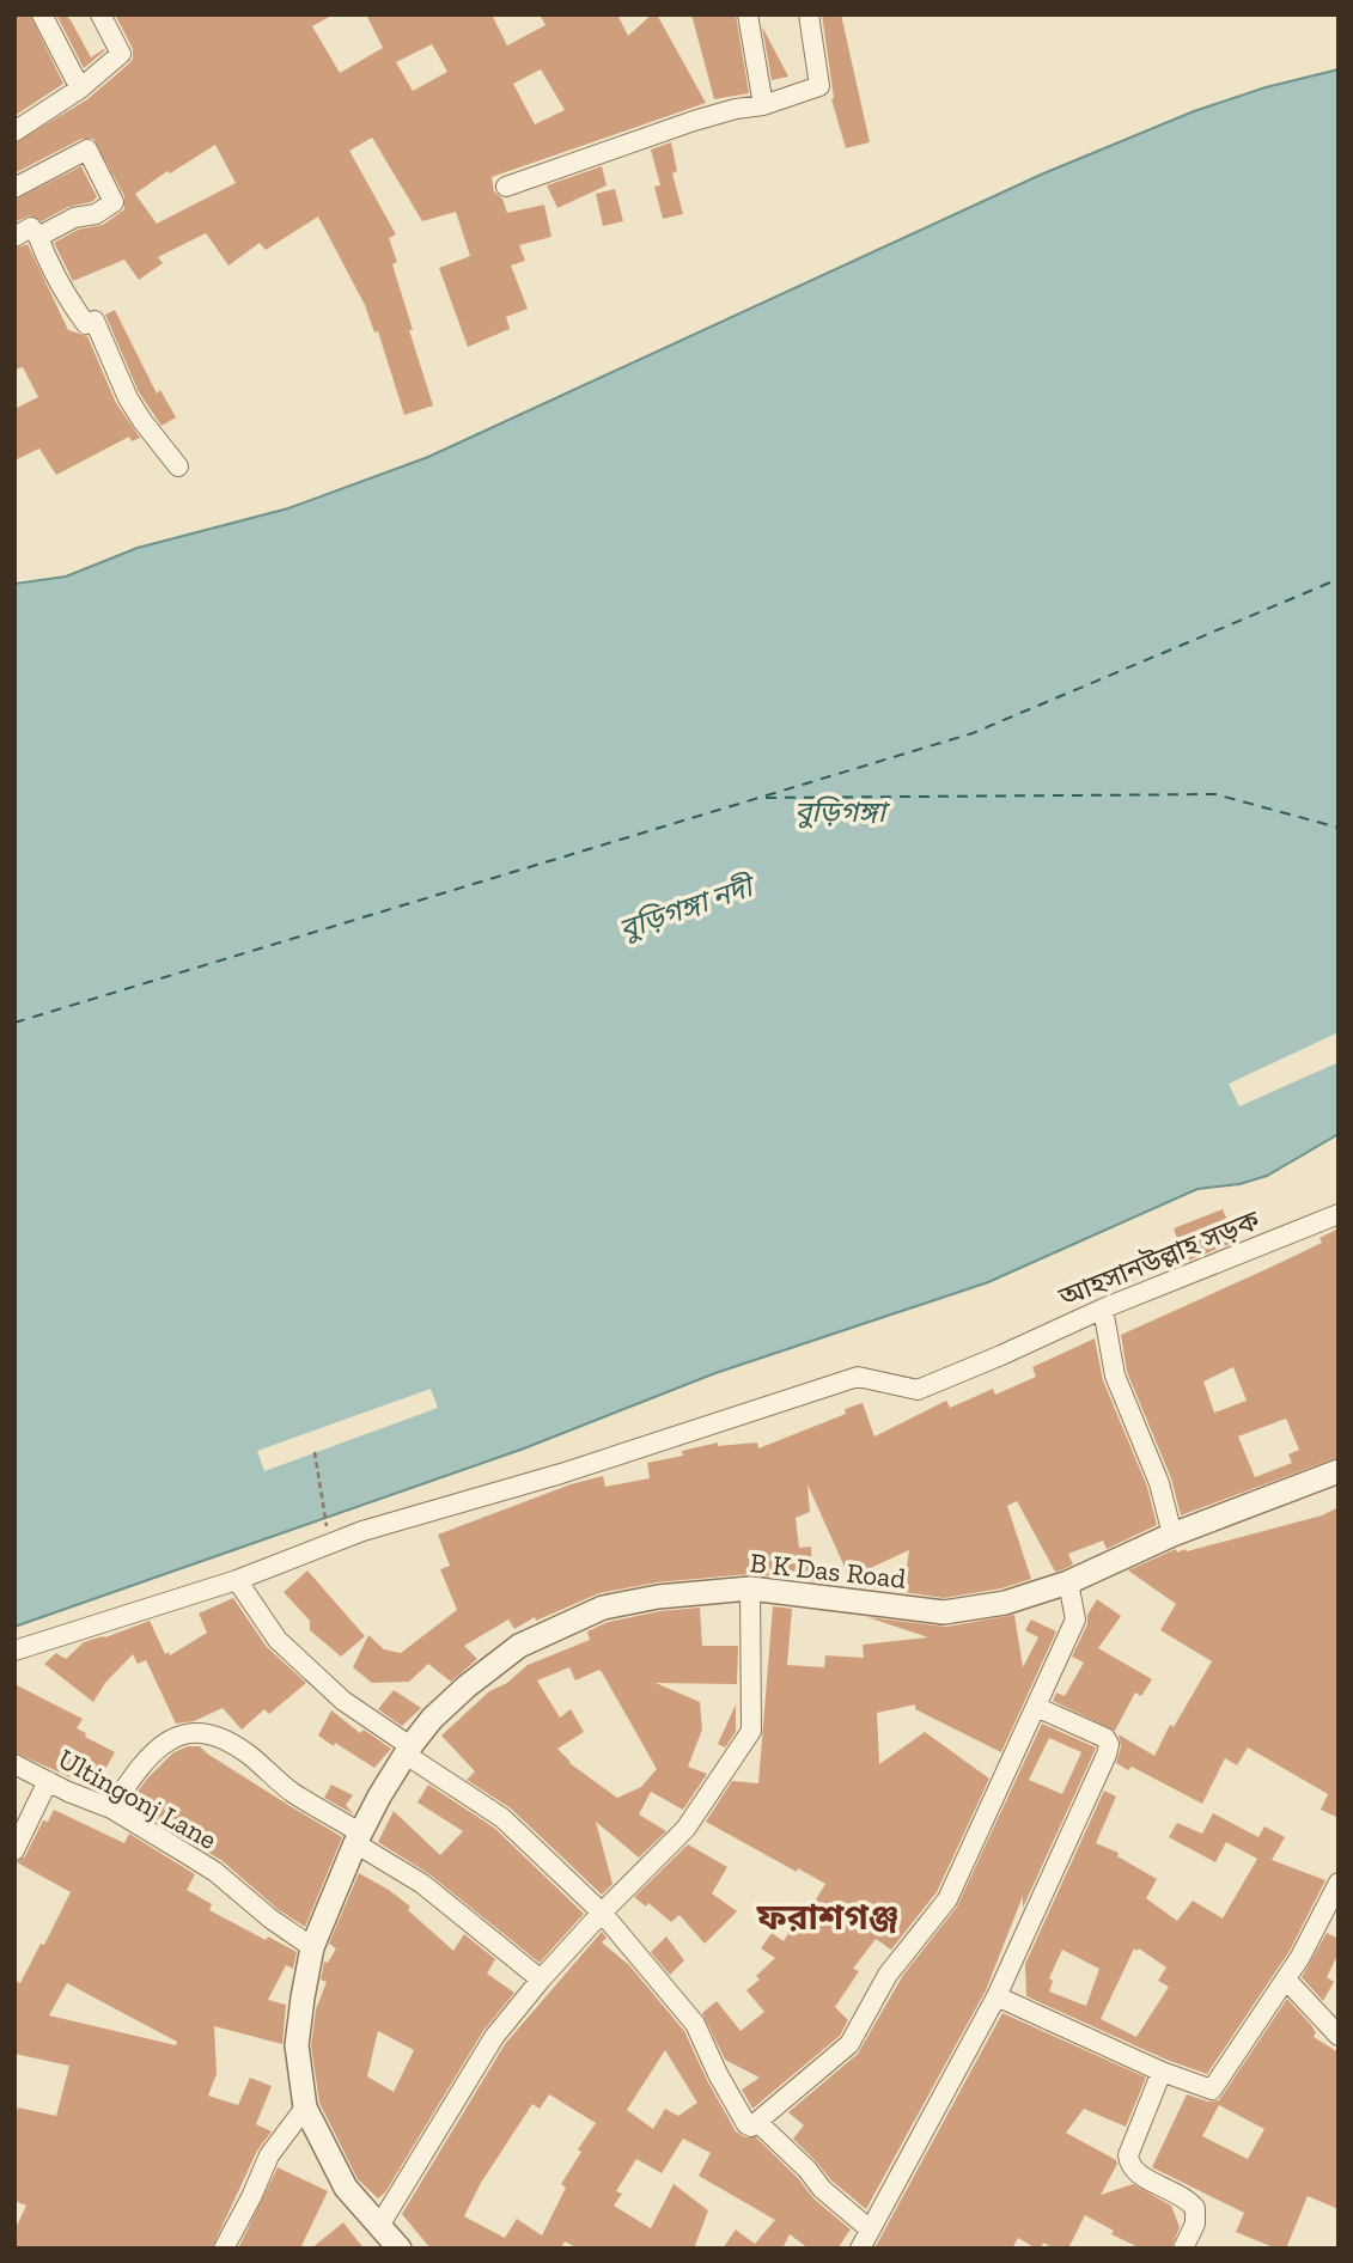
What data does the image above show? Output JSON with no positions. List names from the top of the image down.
{
  "streets": {
    "street": ["আহসানউল্লাহ সড়ক", "B K Das Road", "Ultingonj Lane"]
  },
  "crossings": [
    ["B K Das Road", "Ultingonj Lane"]
  ],
  "districts": ["ফরাশগঞ্জ"],
  "water": ["বুড়িগঙ্গা", "বুড়িগঙ্গা নদী"]
}
